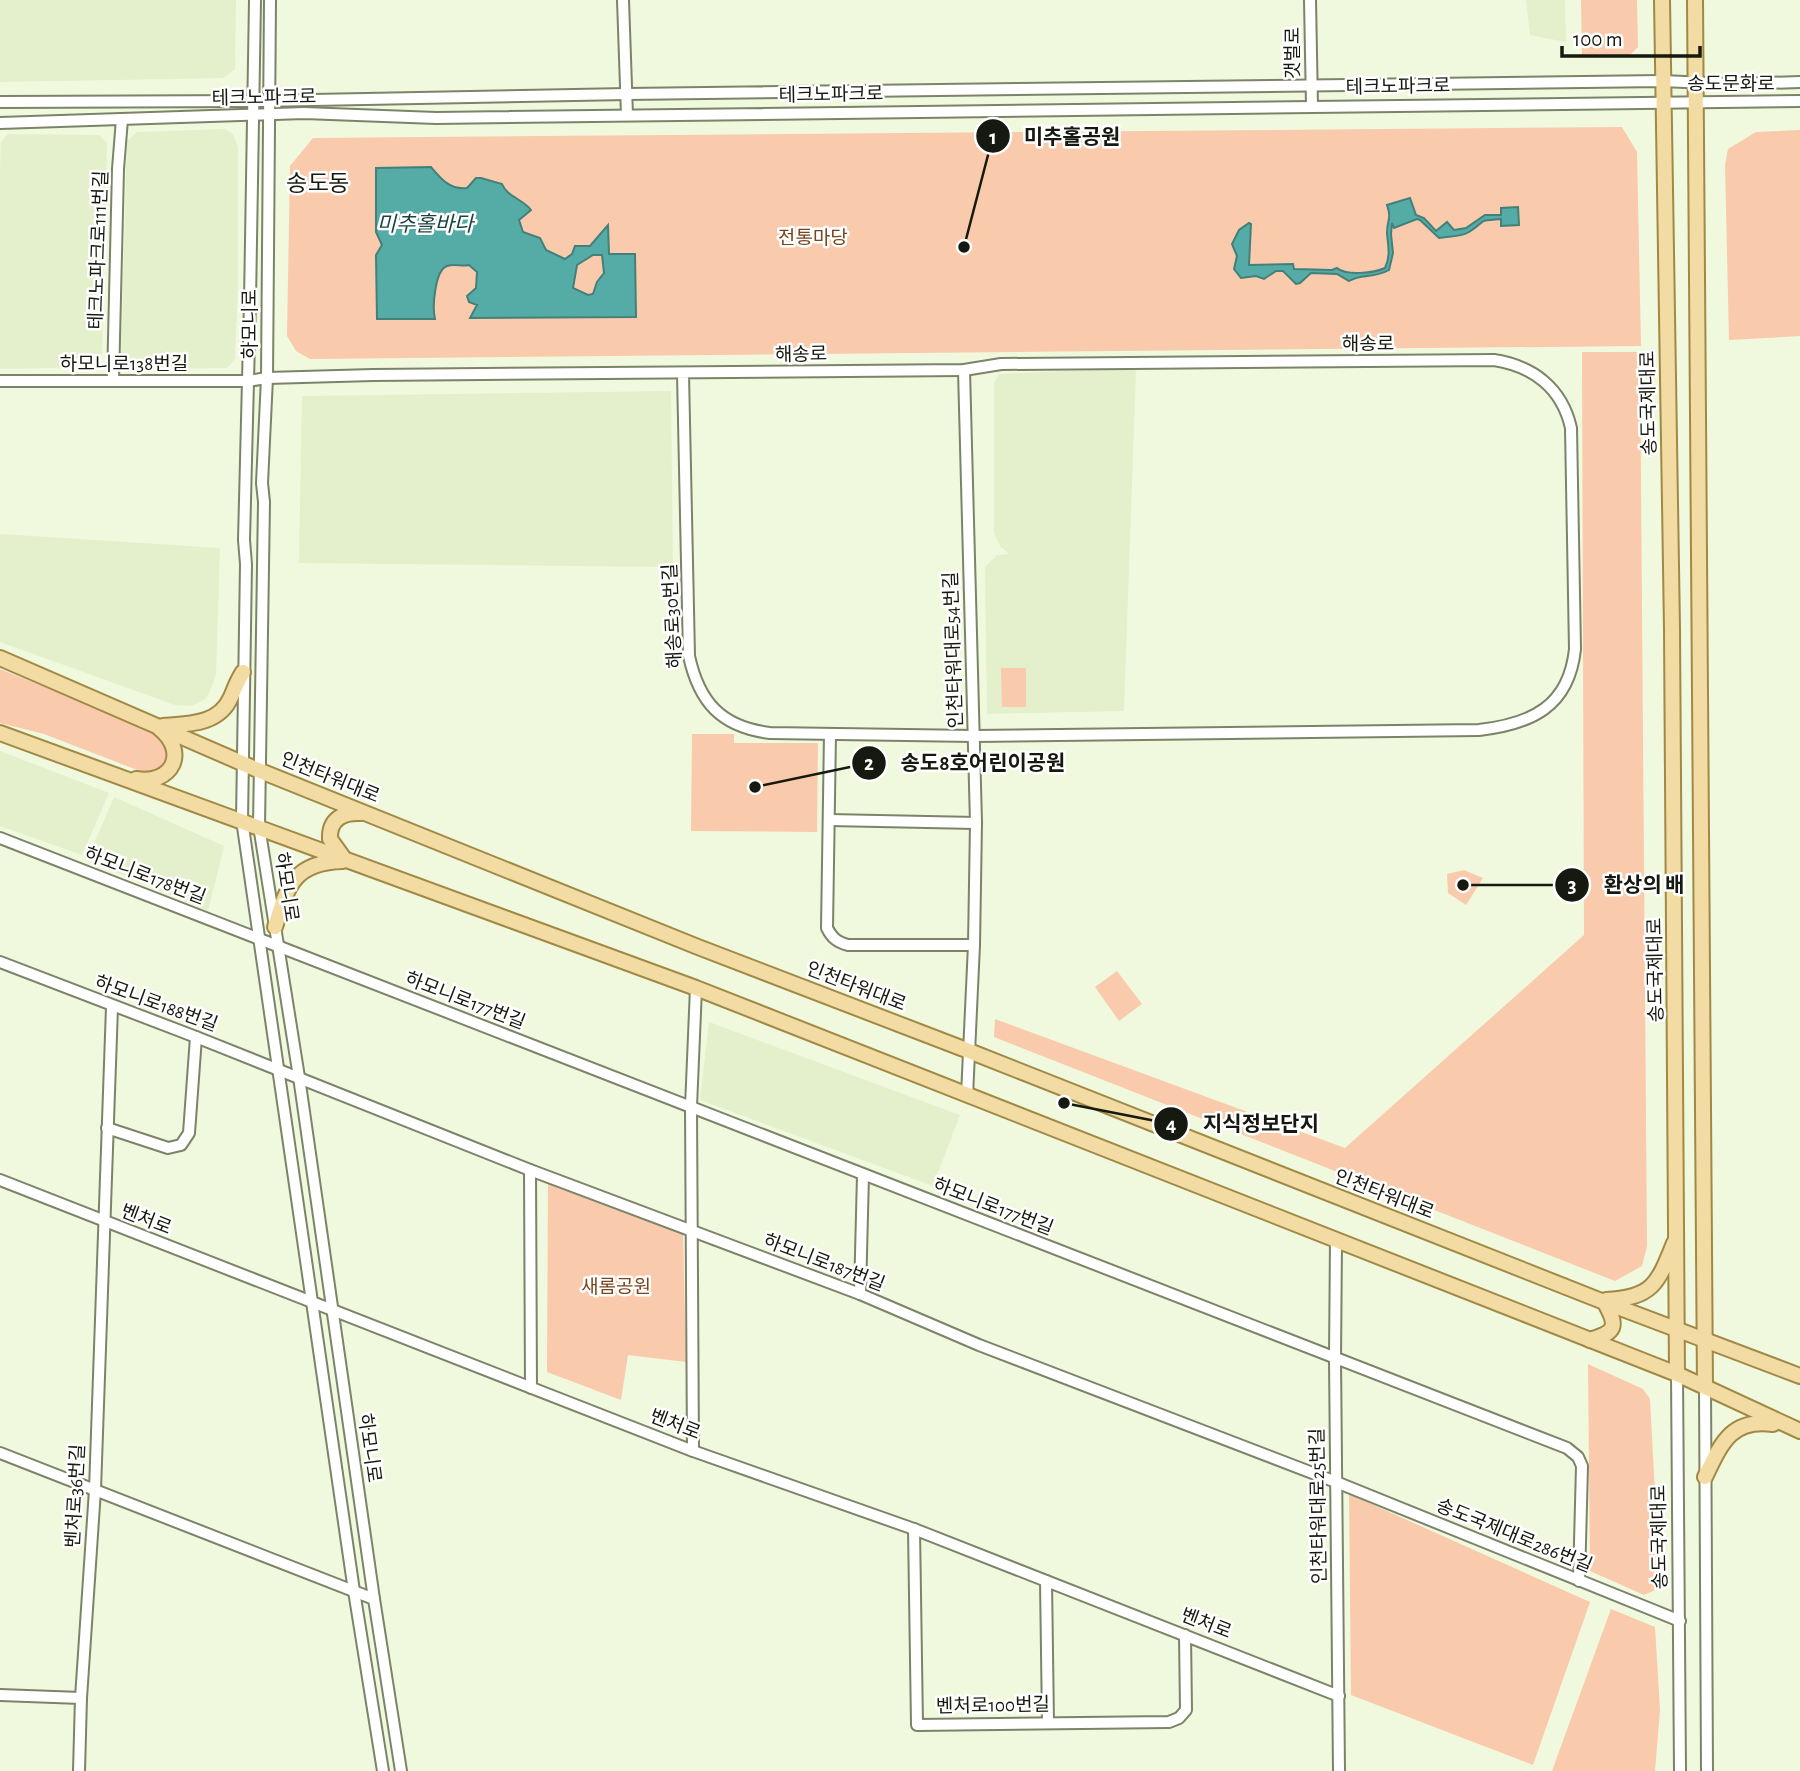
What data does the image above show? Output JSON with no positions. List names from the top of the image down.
{
  "streets": {
    "main road": ["송도국제대로", "인천타워대로"],
    "street": [
      "갯벌로",
      "송도문화로",
      "테크노파크로",
      "테크노파크로111번길",
      "하모니로",
      "해송로",
      "하모니로138번길",
      "해송로30번길",
      "인천타워대로54번길",
      "하모니로178번길",
      "하모니로177번길",
      "하모니로188번길",
      "벤처로",
      "하모니로187번길",
      "벤처로36번길",
      "인천타워대로25번길",
      "송도국제대로286번길",
      "벤처로100번길"
    ]
  },
  "crossings": [
    ["갯벌로", "테크노파크로"],
    ["송도문화로", "테크노파크로"],
    ["송도문화로", "송도국제대로"],
    ["테크노파크로", "테크노파크로111번길"],
    ["테크노파크로", "하모니로"],
    ["테크노파크로", "송도국제대로"],
    ["테크노파크로111번길", "하모니로138번길"],
    ["하모니로", "해송로"],
    ["하모니로", "하모니로138번길"],
    ["하모니로", "인천타워대로"],
    ["하모니로", "하모니로178번길"],
    ["하모니로", "하모니로177번길"],
    ["하모니로", "하모니로188번길"],
    ["하모니로", "벤처로"],
    ["하모니로", "하모니로187번길"],
    ["해송로", "하모니로138번길"],
    ["해송로", "해송로30번길"],
    ["해송로", "인천타워대로54번길"],
    ["송도국제대로", "인천타워대로"],
    ["송도국제대로", "송도국제대로286번길"],
    ["해송로30번길", "인천타워대로54번길"],
    ["인천타워대로54번길", "인천타워대로"],
    ["하모니로178번길", "하모니로177번길"],
    ["하모니로177번길", "인천타워대로25번길"],
    ["하모니로177번길", "송도국제대로286번길"],
    ["하모니로188번길", "하모니로187번길"],
    ["하모니로188번길", "벤처로36번길"],
    ["벤처로", "벤처로36번길"],
    ["벤처로", "인천타워대로25번길"],
    ["벤처로", "벤처로100번길"],
    ["하모니로187번길", "인천타워대로25번길"],
    ["하모니로187번길", "송도국제대로286번길"],
    ["인천타워대로25번길", "송도국제대로286번길"]
  ],
  "districts": ["송도동"],
  "water": ["미추홀바다"],
  "parks": ["전통마당", "새롬공원"],
  "places": [
    "미추홀공원",
    "송도8호어린이공원",
    "환상의 배",
    "지식정보단지"
  ],
  "scale_bar": "100 m"
}
